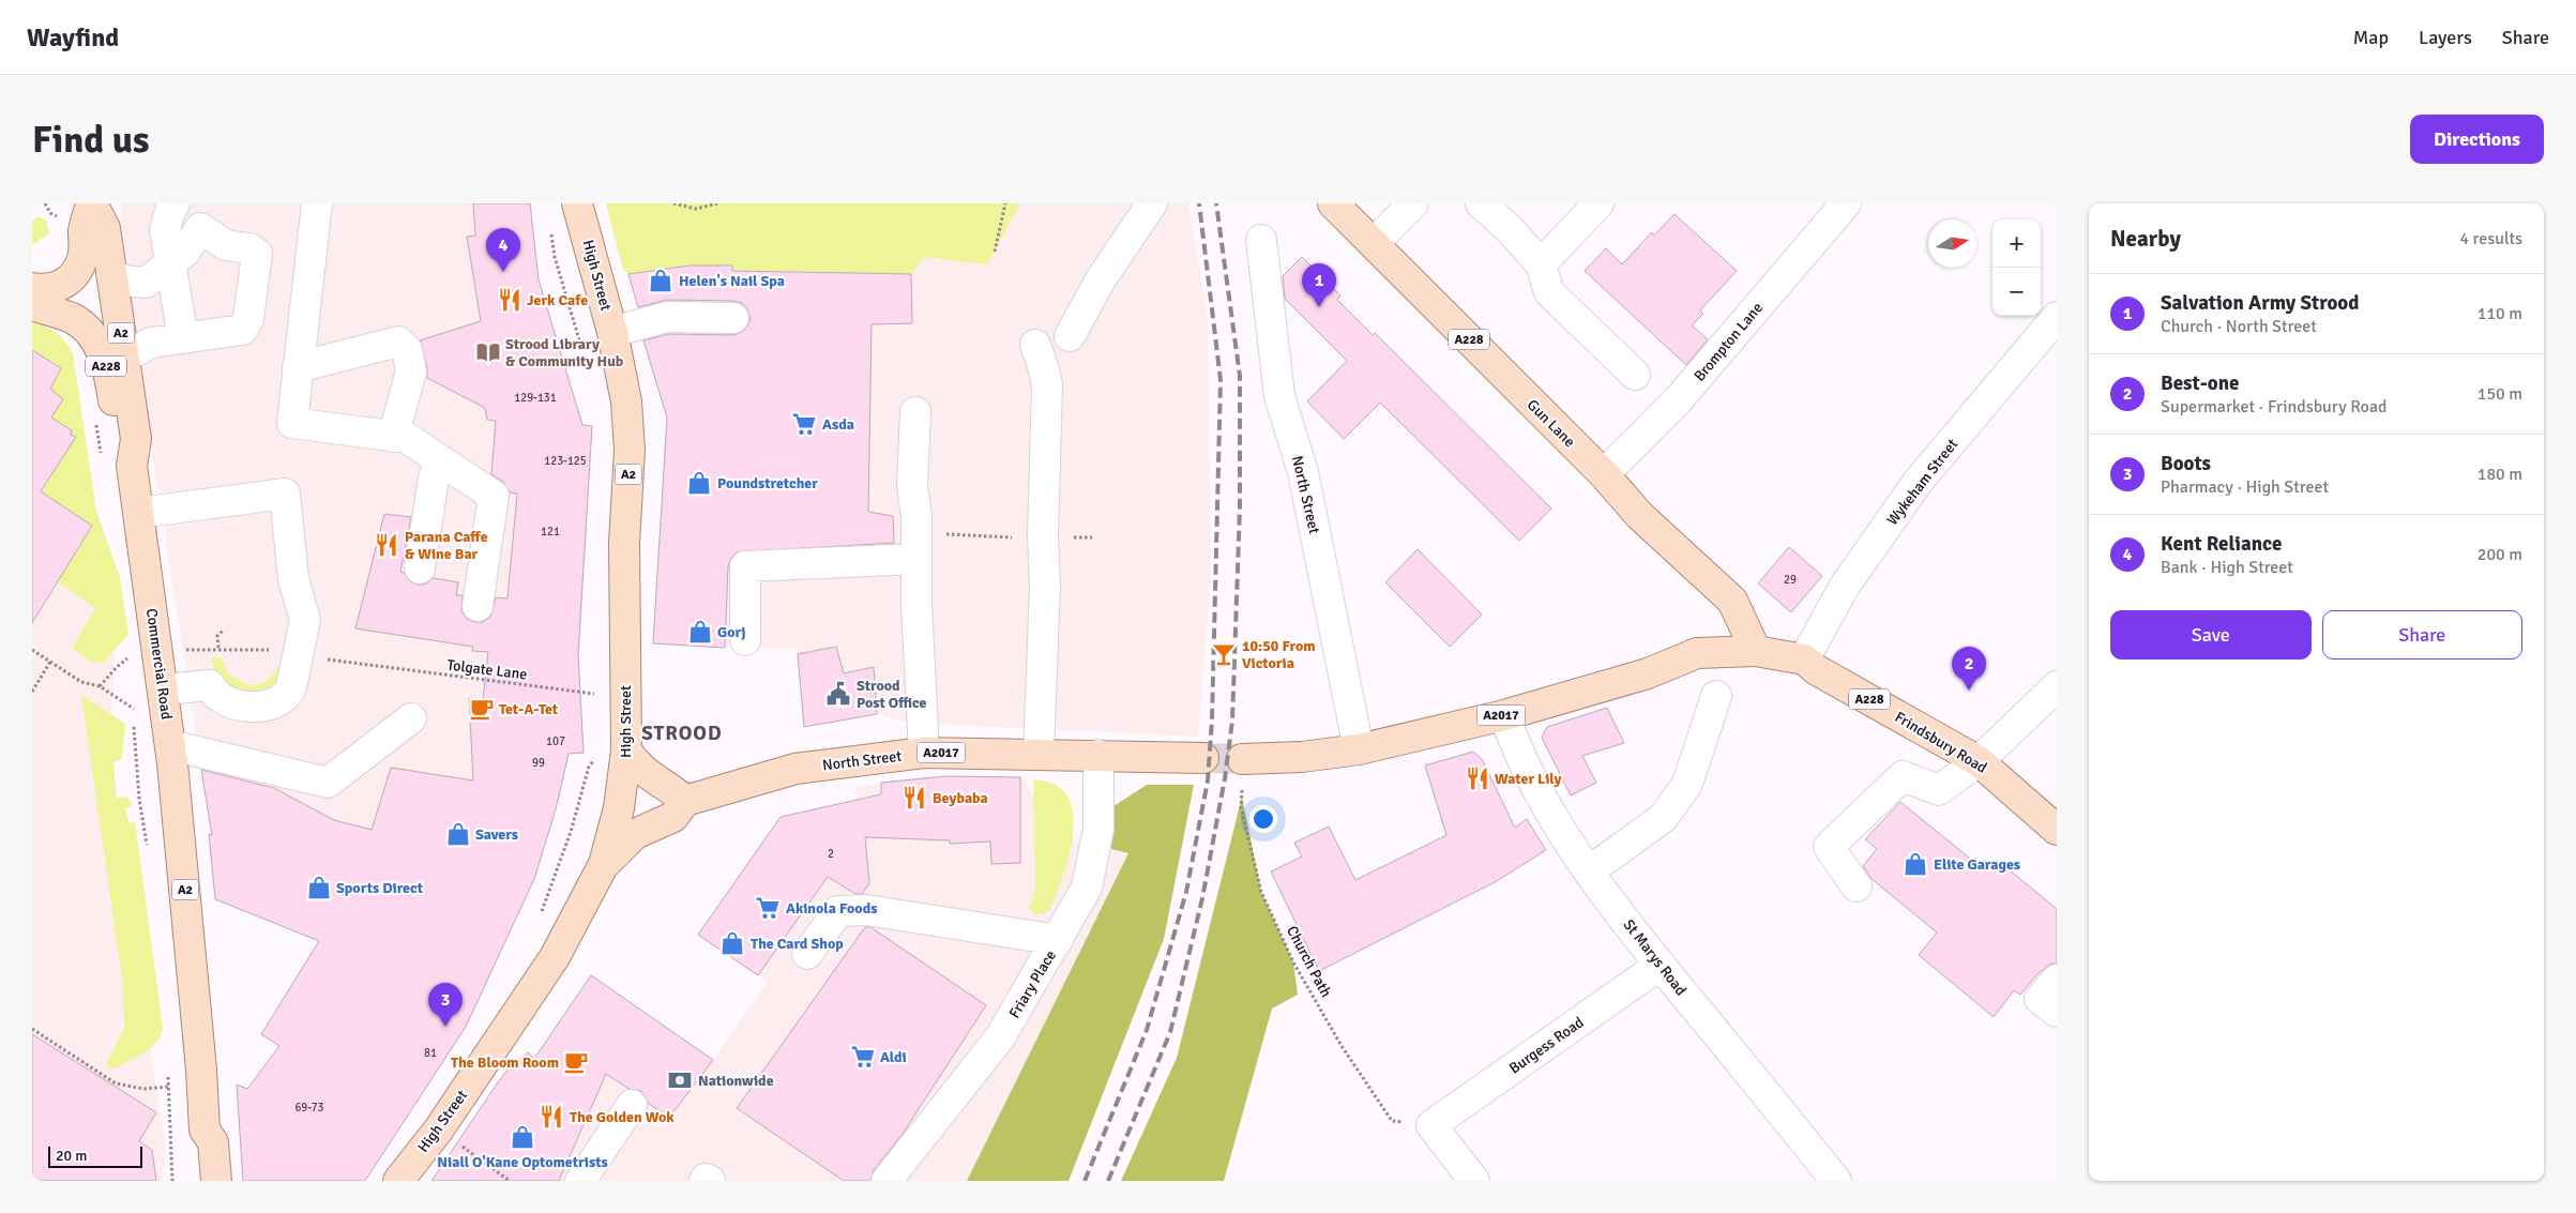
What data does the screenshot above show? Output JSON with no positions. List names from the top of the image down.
{
  "streets": {
    "main road": [
      "High Street",
      "A2",
      "A228",
      "Gun Lane",
      "North Street",
      "Commercial Road",
      "A2017",
      "Frindsbury Road"
    ],
    "street": [
      "Brompton Lane",
      "Wykeham Street",
      "St Marys Road",
      "Friary Place",
      "Burgess Road"
    ],
    "path": ["Tolgate Lane", "Church Path"]
  },
  "crossings": [
    ["High Street", "Tolgate Lane"],
    ["A228", "Commercial Road"],
    ["Brompton Lane", "Gun Lane"],
    ["Gun Lane", "A2017"],
    ["Gun Lane", "Frindsbury Road"],
    ["Wykeham Street", "Frindsbury Road"],
    ["North Street", "A2017"],
    ["North Street", "Friary Place"],
    ["Commercial Road", "Tolgate Lane"],
    ["A2017", "Frindsbury Road"],
    ["A2017", "St Marys Road"],
    ["A2017", "Church Path"],
    ["St Marys Road", "Burgess Road"],
    ["Church Path", "Burgess Road"]
  ],
  "districts": ["STROOD"],
  "places": {
    "shop": [
      "Helen's Nail Spa",
      "Poundstretcher",
      "Gorj",
      "Savers",
      "Elite Garages",
      "Sports Direct",
      "The Card Shop",
      "Niall O'Kane Optometrists"
    ],
    "restaurant": [
      "Jerk Cafe",
      "Parana Caffe & Wine Bar",
      "Water Lily",
      "Beybaba",
      "The Golden Wok"
    ],
    "library": ["Strood Library & Community Hub"],
    "supermarket": ["Asda", "Akinola Foods", "Aldi"],
    "bar": ["10:50 From Victoria"],
    "public building": ["Strood Post Office"],
    "cafe": ["Tet-A-Tet", "The Bloom Room"],
    "bank": ["Nationwide"]
  },
  "house_numbers": [
    "129-131",
    "123-125",
    "121",
    "29",
    "107",
    "99",
    "2",
    "81",
    "69-73"
  ],
  "scale_bar": "20 m",
  "north": "right",
  "page": {
    "header": "Wayfind",
    "nav": ["Map", "Layers", "Share"],
    "buttons": [
      "Directions",
      ["Save", "Share"]
    ],
    "title": "Find us",
    "heading": ["Nearby", "4 results"],
    "map_buttons": ["+", "−"],
    "pins": [
      "4",
      "1",
      "2",
      "3"
    ],
    "list": [
      {
        "mark": "1",
        "name": "Salvation Army Strood",
        "note": "Church · North Street",
        "value": "110 m"
      },
      {
        "mark": "2",
        "name": "Best-one",
        "note": "Supermarket · Frindsbury Road",
        "value": "150 m"
      },
      {
        "mark": "3",
        "name": "Boots",
        "note": "Pharmacy · High Street",
        "value": "180 m"
      },
      {
        "mark": "4",
        "name": "Kent Reliance",
        "note": "Bank · High Street",
        "value": "200 m"
      }
    ],
    "scale": "20 m"
  }
}
